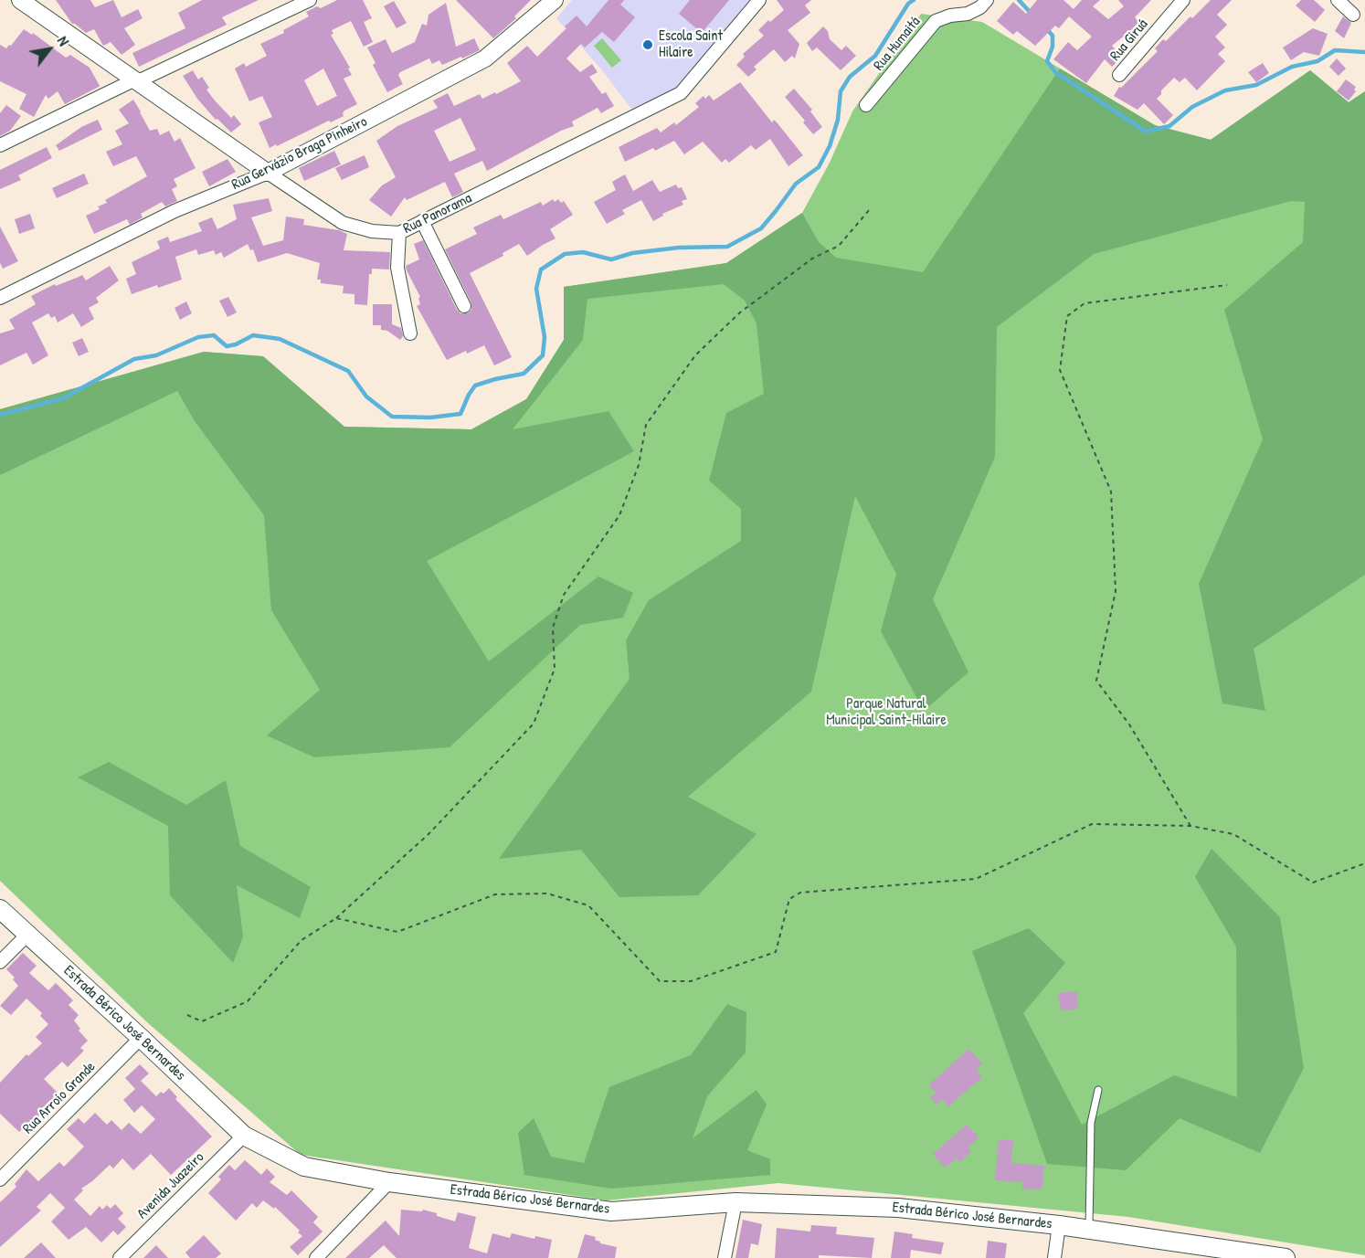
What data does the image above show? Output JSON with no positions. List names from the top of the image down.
{
  "streets": {
    "main road": ["Estrada Bérico José Bernardes"],
    "street": [
      "Rua Giruá",
      "Rua Humaitá",
      "Rua Gervázio Braga Pinheiro",
      "Rua Panorama",
      "Rua Arroio Grande",
      "Avenida Juazeiro"
    ]
  },
  "crossings": [
    ["Rua Gervázio Braga Pinheiro", "Rua Panorama"],
    ["Estrada Bérico José Bernardes", "Rua Arroio Grande"],
    ["Estrada Bérico José Bernardes", "Avenida Juazeiro"]
  ],
  "parks": ["Parque Natural Municipal Saint-Hilaire"],
  "places": ["Escola Saint Hilaire"],
  "north": "top right"
}
